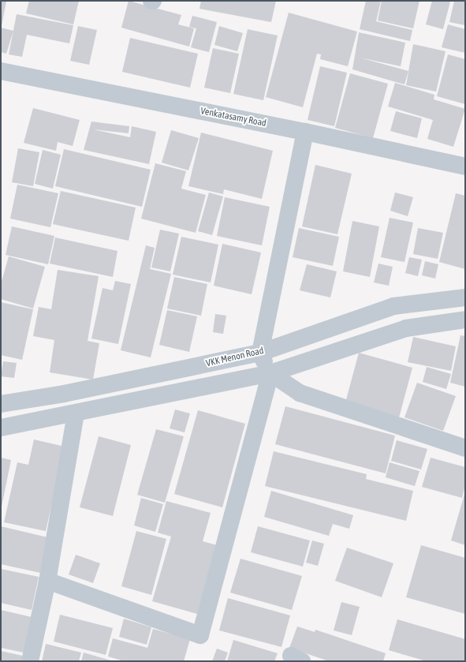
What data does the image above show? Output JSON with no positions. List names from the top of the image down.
{
  "streets": {
    "street": ["Venkatasamy Road", "VKK Menon Road"]
  }
}
